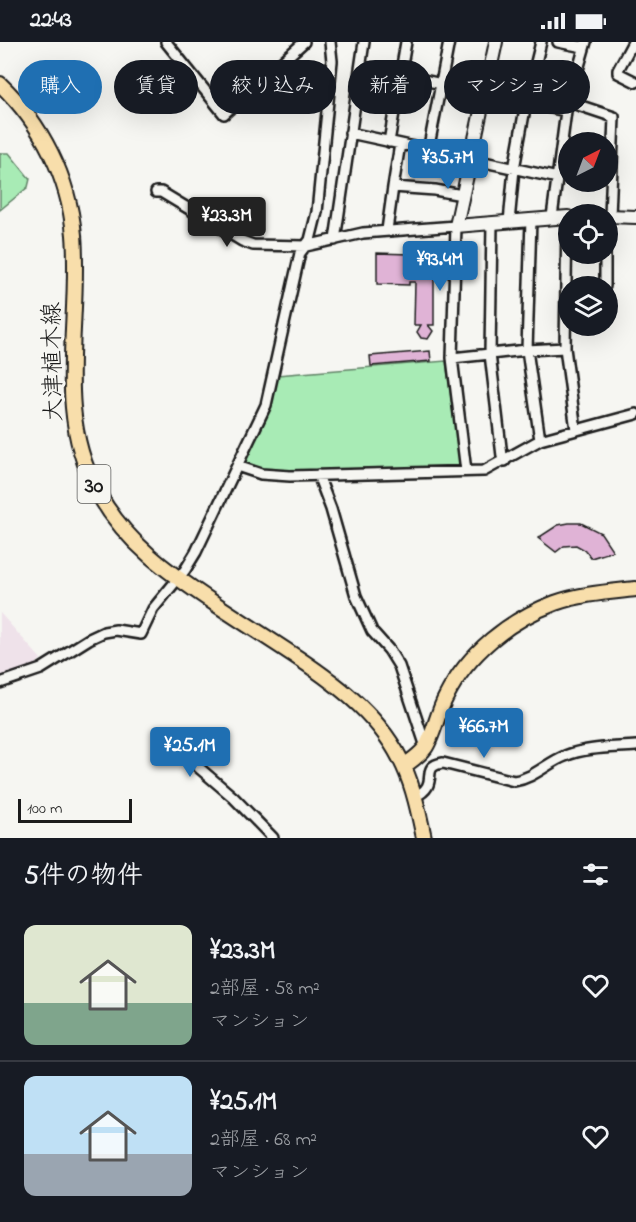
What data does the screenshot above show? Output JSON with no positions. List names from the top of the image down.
{
  "streets": {
    "main road": ["大津植木線", "30"]
  },
  "scale_bar": "100 m",
  "north": "top right",
  "page": {
    "status": "22:43",
    "chip": [
      "購入",
      "賃貸",
      "絞り込み",
      "新着",
      "マンション"
    ],
    "price": [
      "¥35.7M",
      "¥23.3M",
      "¥93.4M",
      "¥66.7M",
      "¥25.1M"
    ],
    "scale": "100 m",
    "heading": "5件の物件",
    "list": [
      {
        "name": "¥23.3M",
        "note": "2部屋 · 58 m² · マンション"
      },
      {
        "name": "¥25.1M",
        "note": "2部屋 · 68 m² · マンション"
      }
    ]
  }
}
